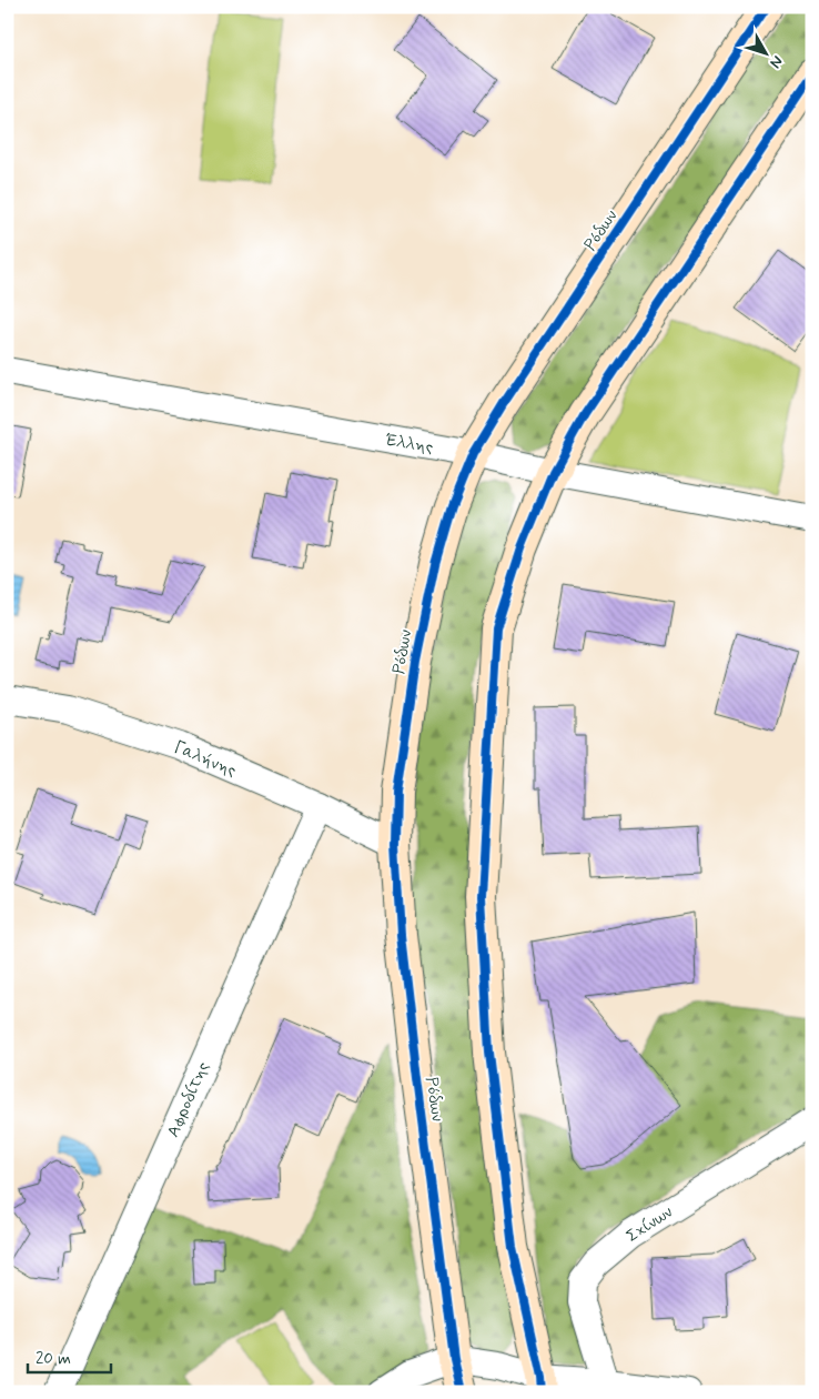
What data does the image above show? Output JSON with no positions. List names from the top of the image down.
{
  "streets": {
    "street": [
      "Ρόδων",
      "Έλλης",
      "Γαλήνης",
      "Αφροδίτης",
      "Σχίνων"
    ]
  },
  "crossings": [
    ["Ρόδων", "Έλλης"],
    ["Ρόδων", "Γαλήνης"],
    ["Γαλήνης", "Αφροδίτης"]
  ],
  "scale_bar": "20 m",
  "north": "bottom right"
}
